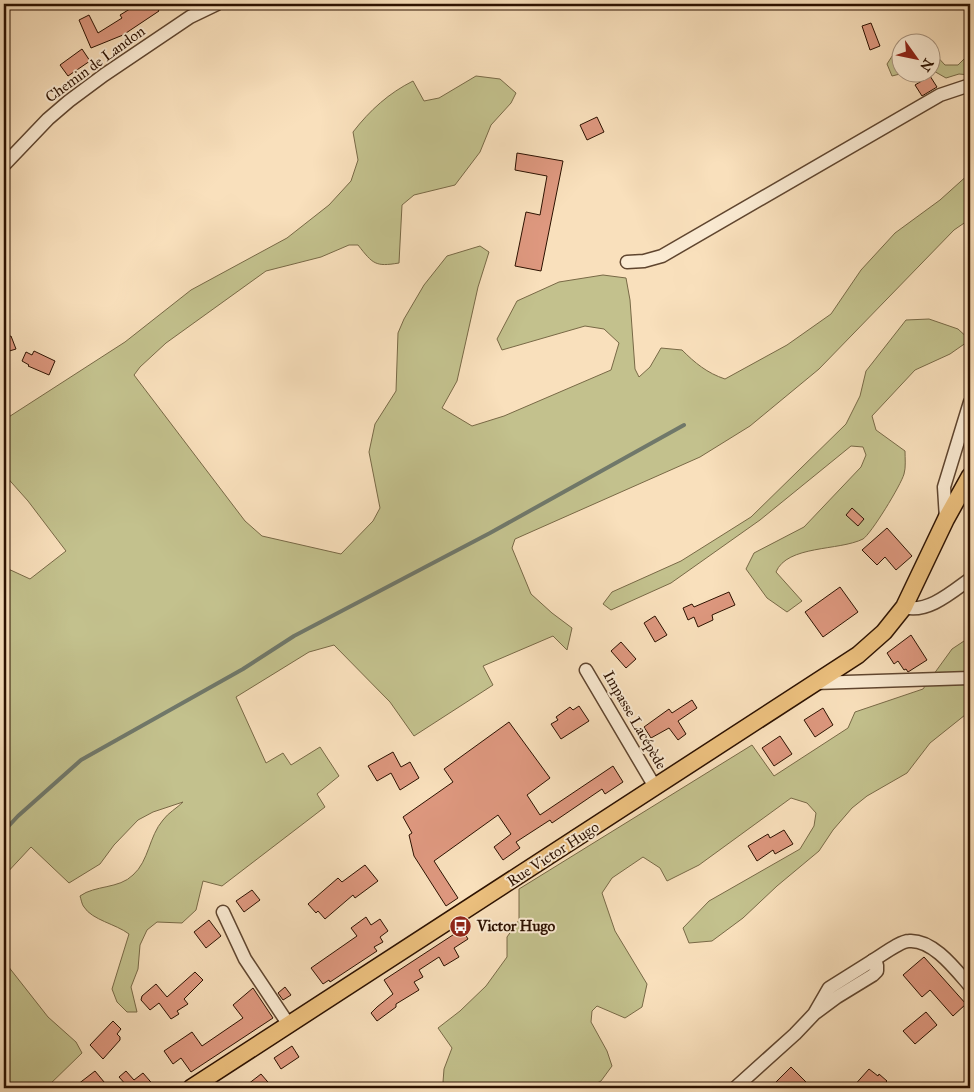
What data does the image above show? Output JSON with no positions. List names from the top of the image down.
{
  "streets": {
    "main road": ["Rue Victor Hugo"],
    "street": ["Chemin de Landon", "Impasse Lacépède"]
  },
  "crossings": [
    ["Impasse Lacépède", "Rue Victor Hugo"]
  ],
  "places": {
    "bus stop": ["Victor Hugo"]
  },
  "north": "bottom right"
}
